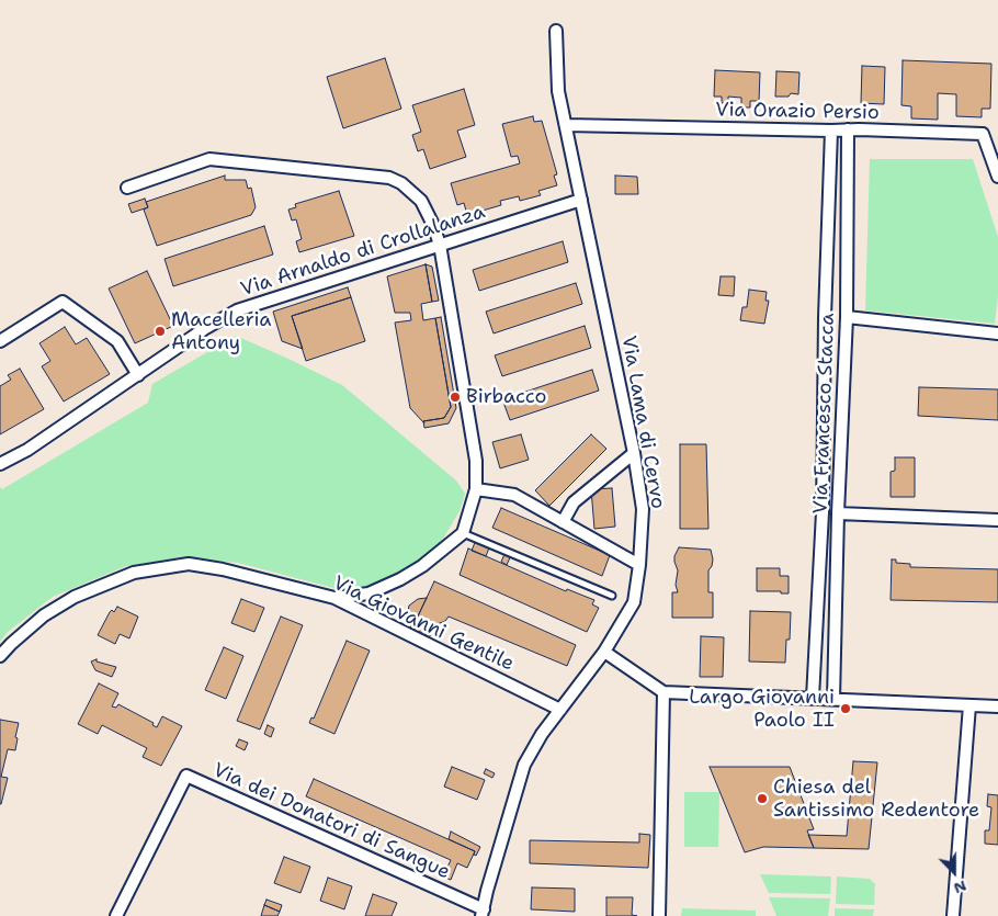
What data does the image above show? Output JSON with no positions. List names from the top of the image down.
{
  "streets": {
    "street": [
      "Via Orazio Persio",
      "Via Arnaldo di Crollalanza",
      "Via Francesco Stacca",
      "Via Lama di Cervo",
      "Via Giovanni Gentile",
      "Via dei Donatori di Sangue"
    ]
  },
  "crossings": [
    ["Via Orazio Persio", "Via Francesco Stacca"],
    ["Via Orazio Persio", "Via Lama di Cervo"],
    ["Via Arnaldo di Crollalanza", "Via Lama di Cervo"],
    ["Via Lama di Cervo", "Via Giovanni Gentile"],
    ["Via Lama di Cervo", "Via dei Donatori di Sangue"]
  ],
  "places": [
    "Macelleria Antony",
    "Birbacco",
    "Largo Giovanni Paolo II",
    "Chiesa del Santissimo Redentore"
  ],
  "north": "bottom"
}
